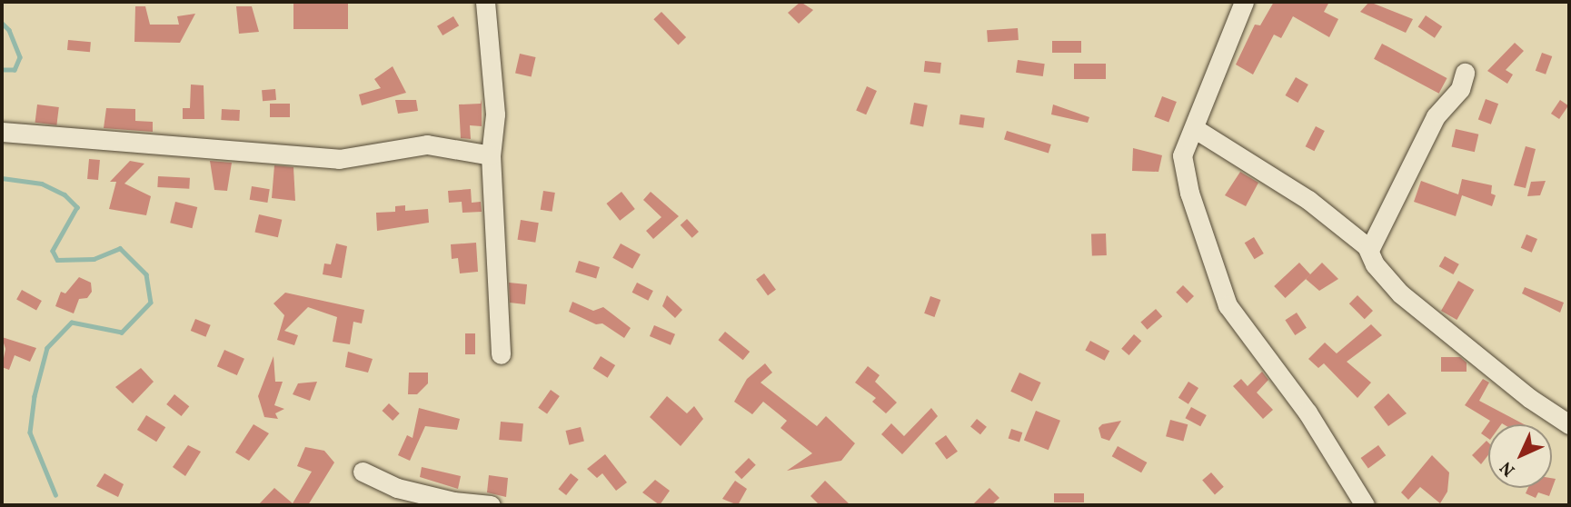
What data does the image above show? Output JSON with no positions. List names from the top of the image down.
{
  "north": "bottom left"
}
